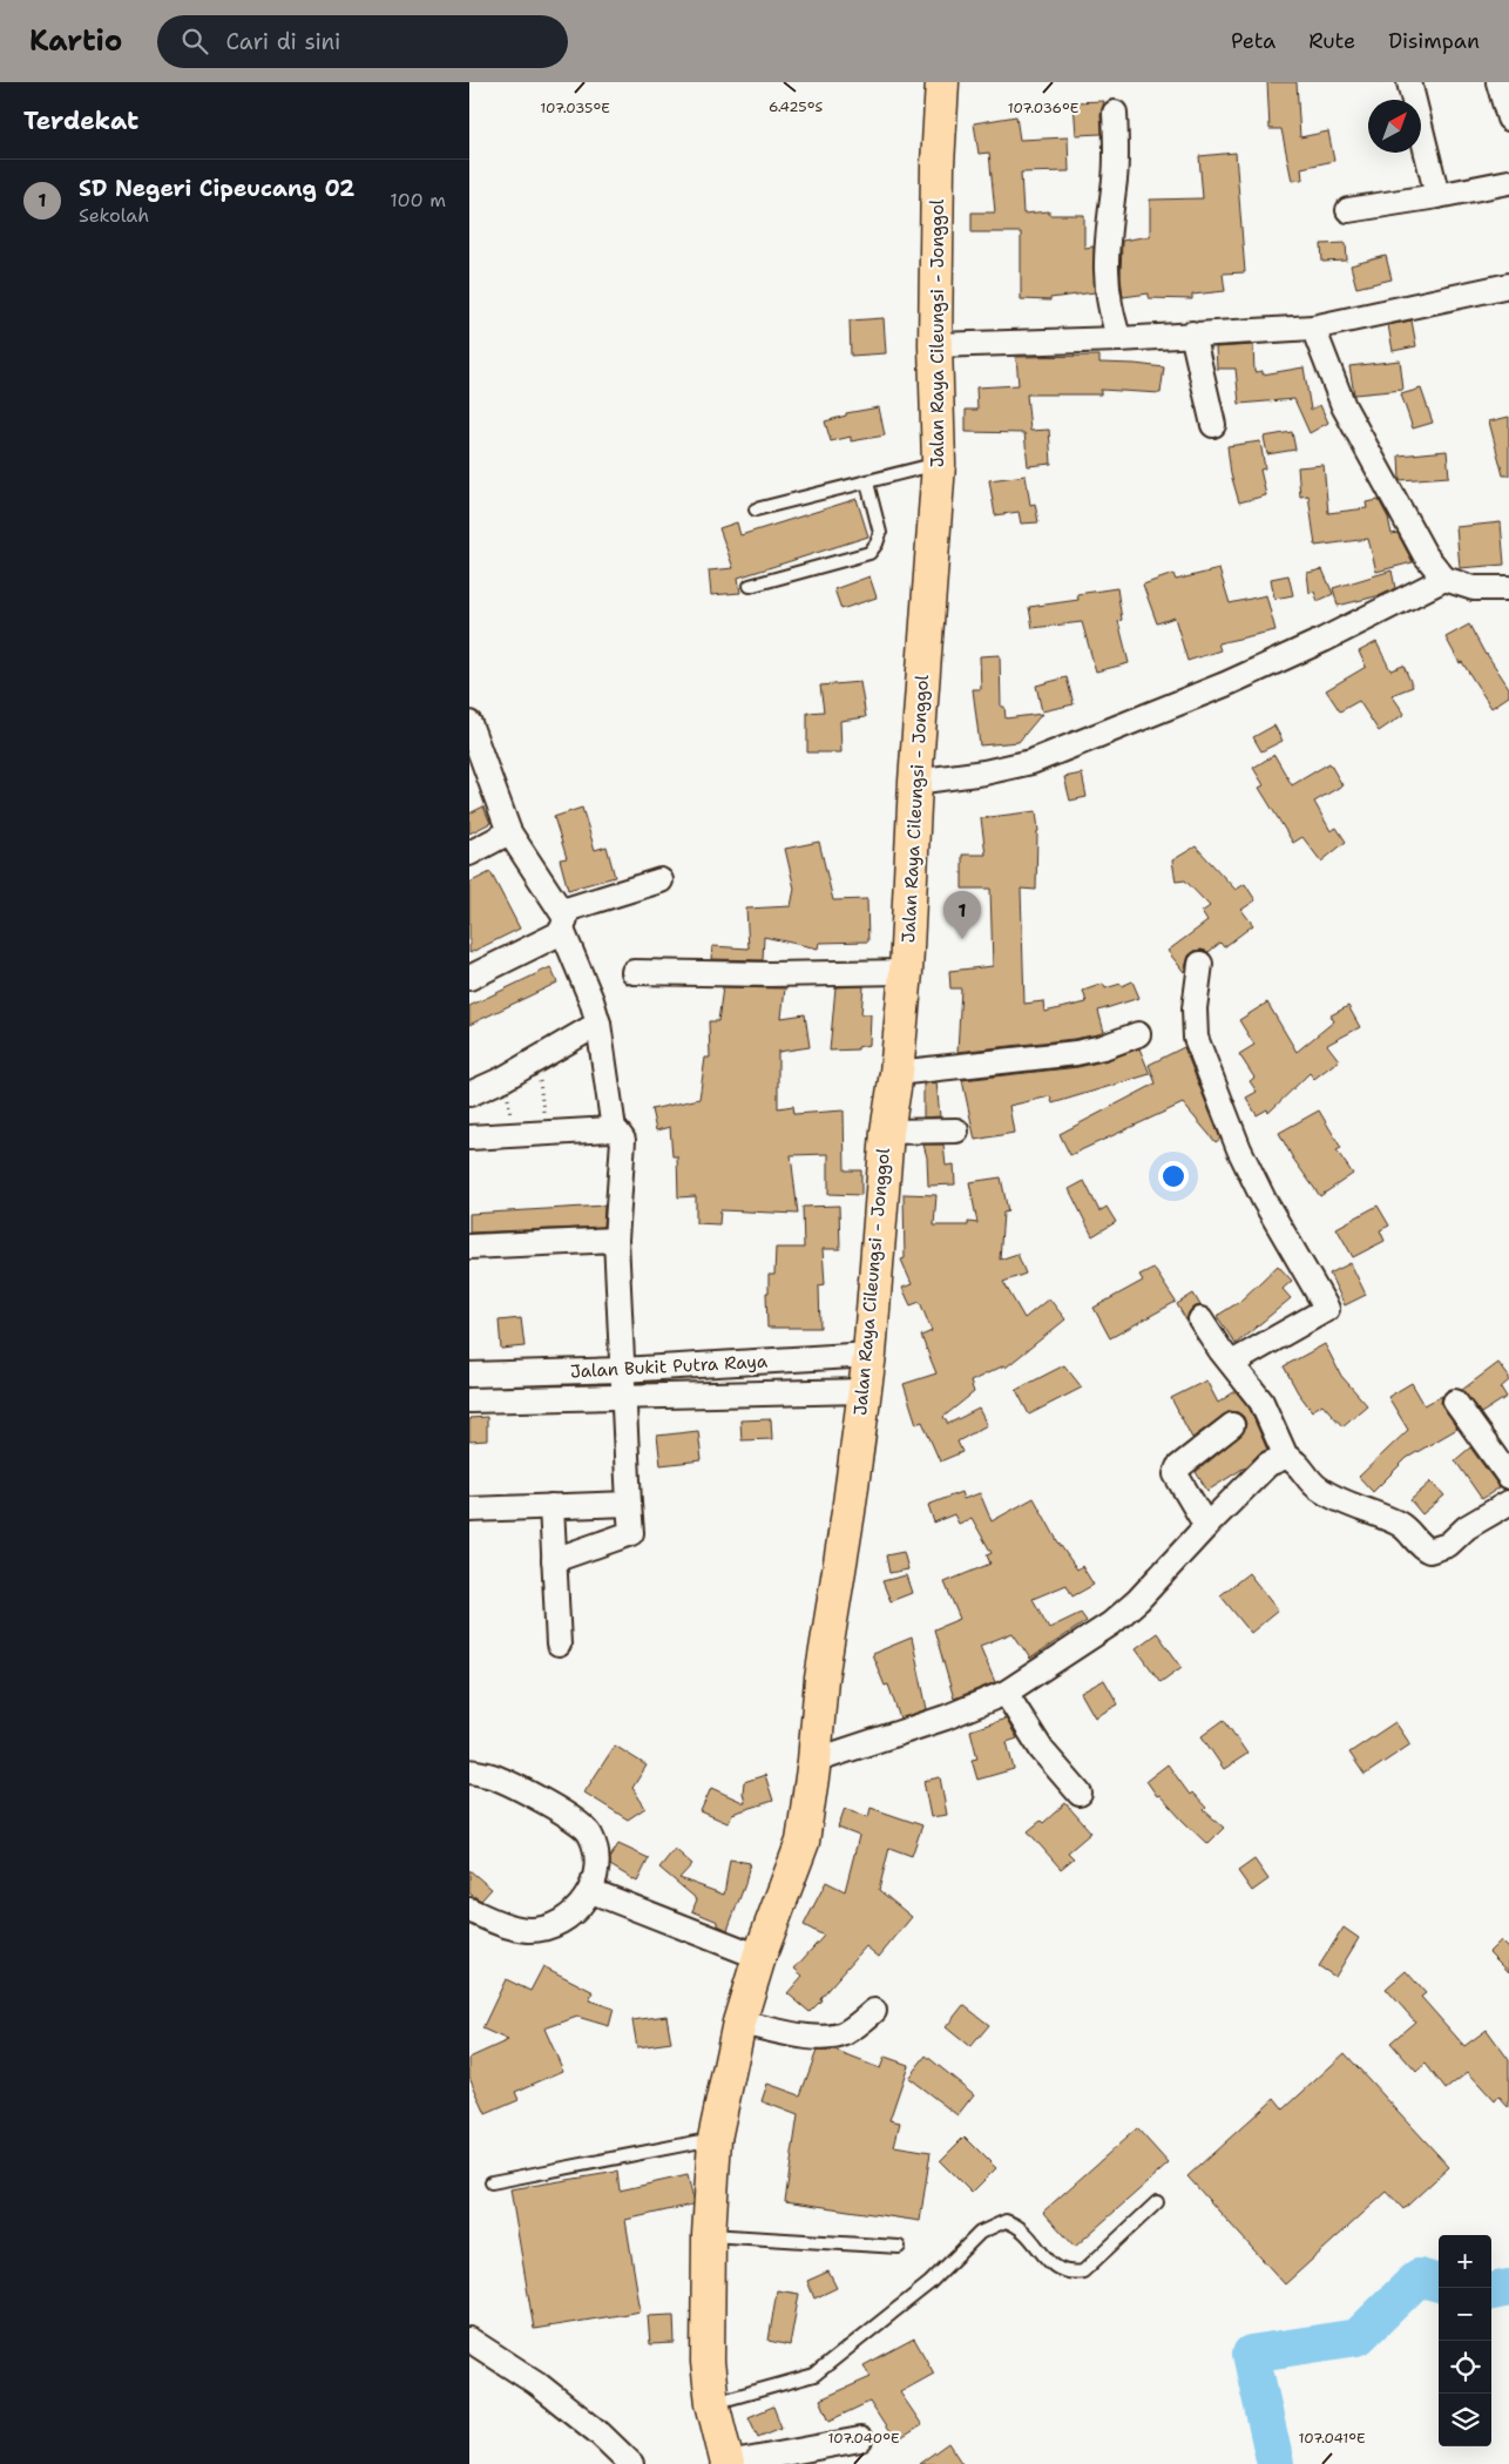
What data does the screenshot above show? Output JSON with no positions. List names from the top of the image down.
{
  "streets": {
    "main road": ["Jalan Raya Cileungsi - Jonggol"],
    "street": ["Jalan Bukit Putra Raya"]
  },
  "crossings": [
    ["Jalan Raya Cileungsi - Jonggol", "Jalan Bukit Putra Raya"]
  ],
  "north": "top right",
  "page": {
    "header": "Kartio",
    "search": "Cari di sini",
    "nav": ["Peta", "Rute", "Disimpan"],
    "heading": "Terdekat",
    "list": [
      {
        "mark": "1",
        "name": "SD Negeri Cipeucang 02",
        "note": "Sekolah",
        "value": "100 m"
      }
    ],
    "pins": "1",
    "map_buttons": ["+", "−"]
  },
  "coordinates": [
    "6.425°S",
    "107.035°E",
    "107.036°E",
    "107.040°E",
    "107.041°E"
  ]
}
